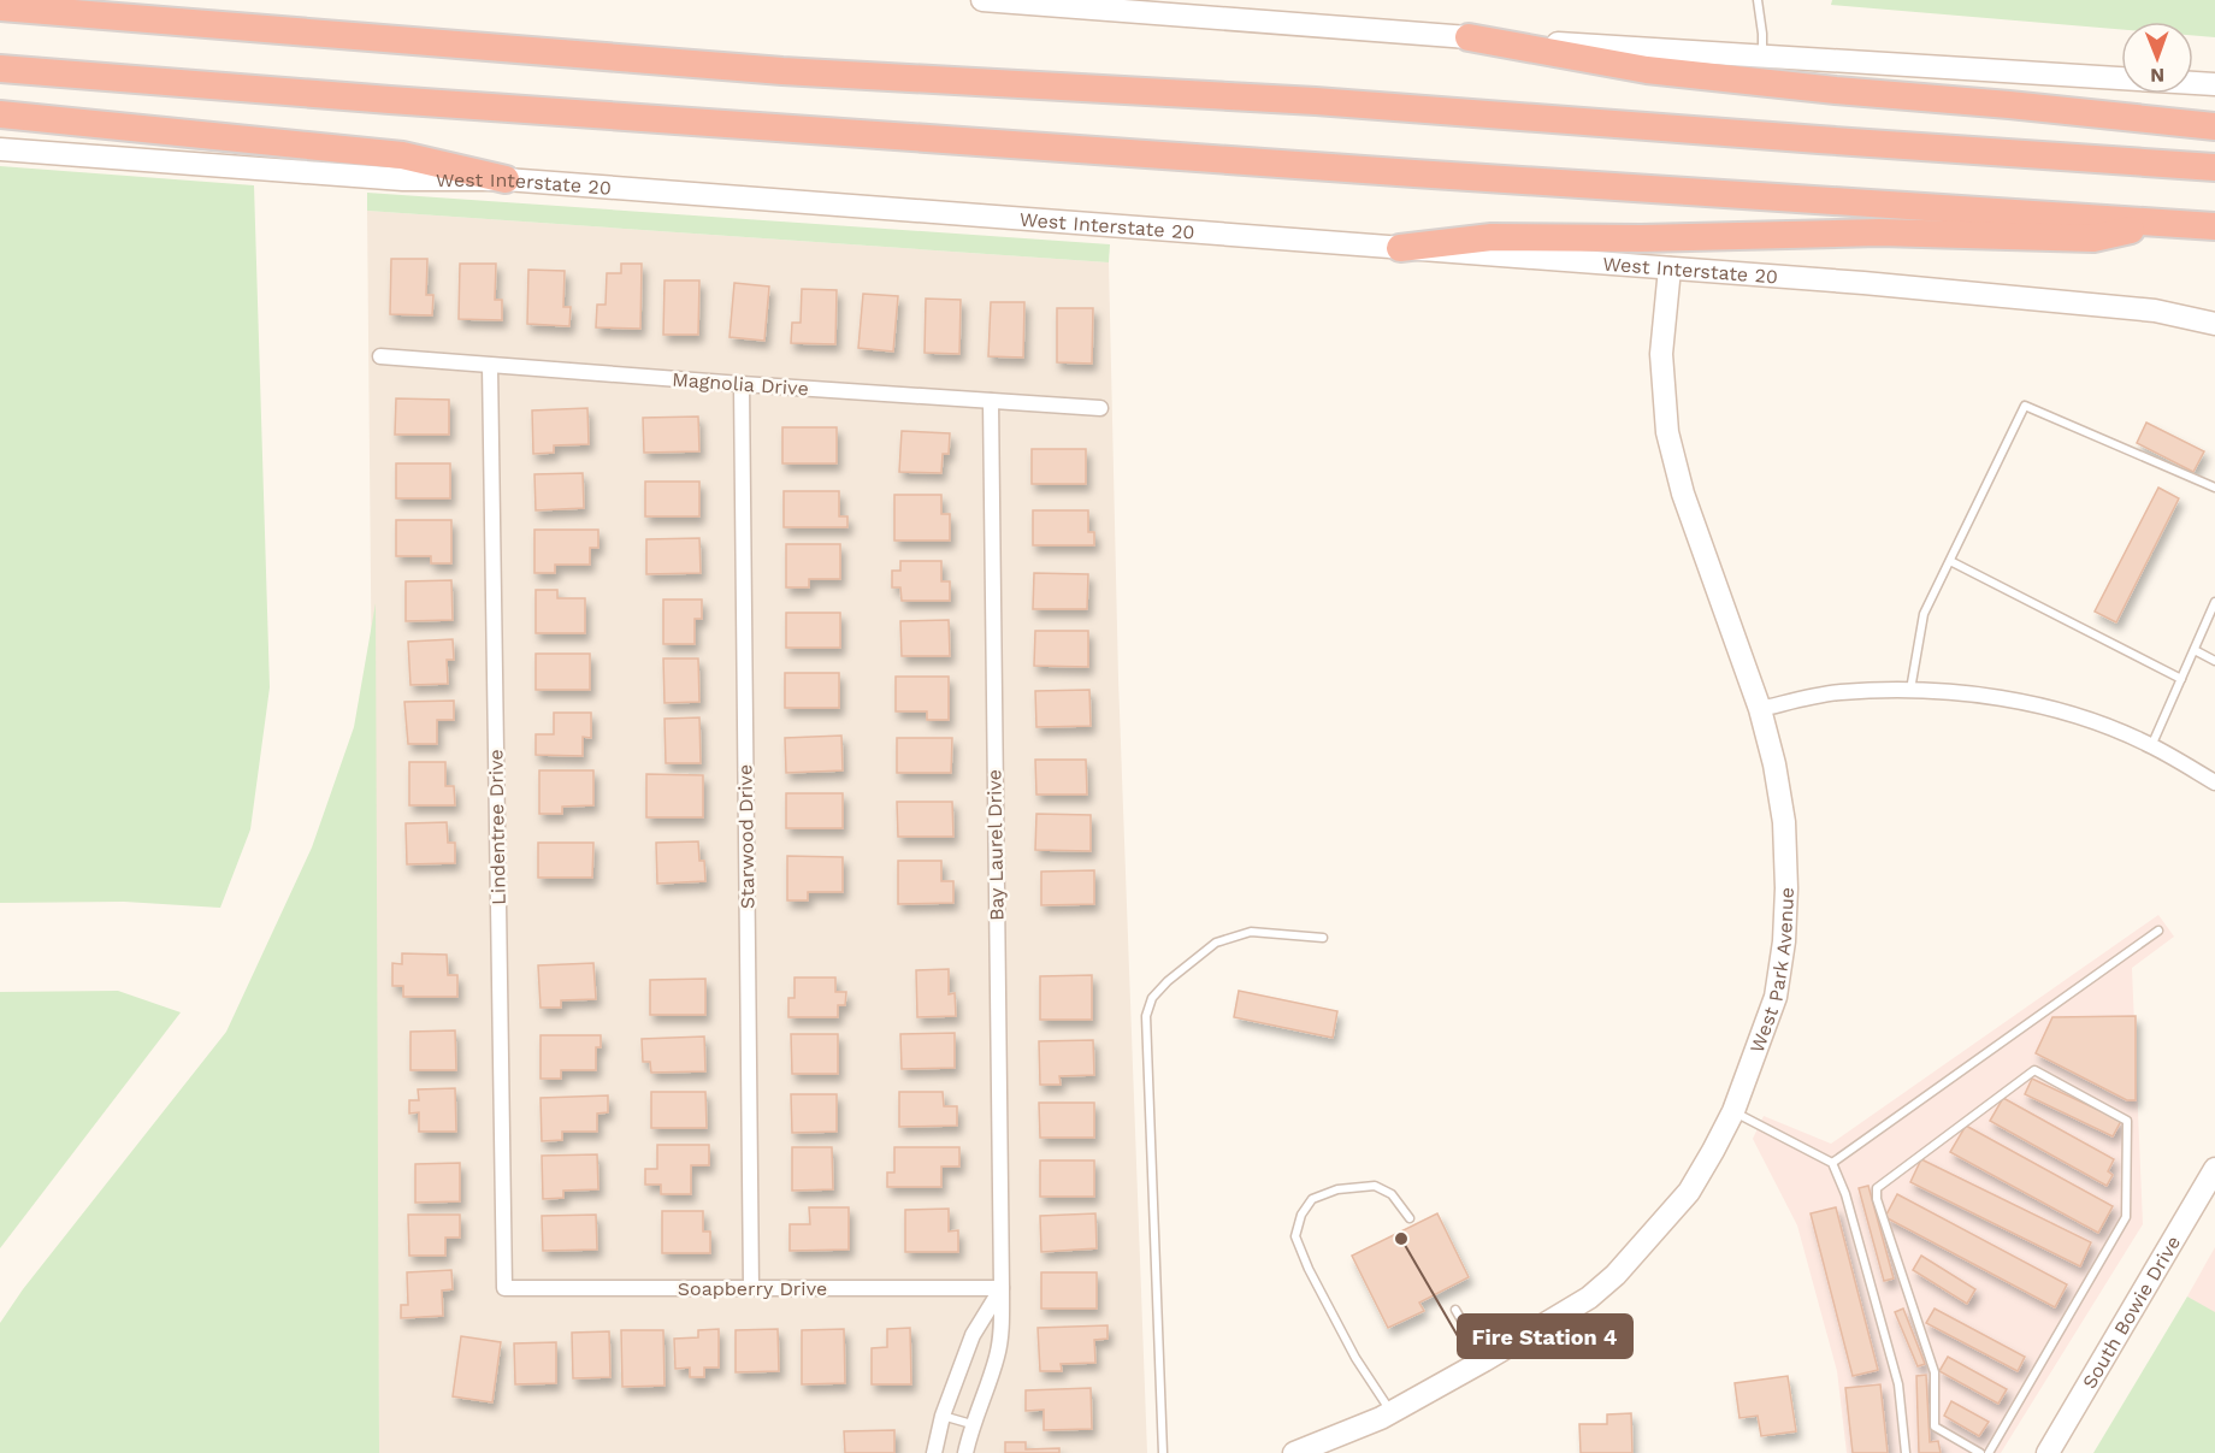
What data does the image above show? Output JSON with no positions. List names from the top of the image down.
{
  "streets": {
    "main road": ["West Interstate 20", "West Park Avenue", "South Bowie Drive"],
    "street": [
      "Magnolia Drive",
      "Lindentree Drive",
      "Starwood Drive",
      "Bay Laurel Drive",
      "Soapberry Drive"
    ]
  },
  "crossings": [
    ["West Interstate 20", "West Park Avenue"],
    ["Magnolia Drive", "Lindentree Drive"],
    ["Magnolia Drive", "Starwood Drive"],
    ["Magnolia Drive", "Bay Laurel Drive"],
    ["Lindentree Drive", "Soapberry Drive"],
    ["Starwood Drive", "Soapberry Drive"],
    ["Bay Laurel Drive", "Soapberry Drive"]
  ],
  "places": ["Fire Station 4"],
  "north": "bottom"
}
